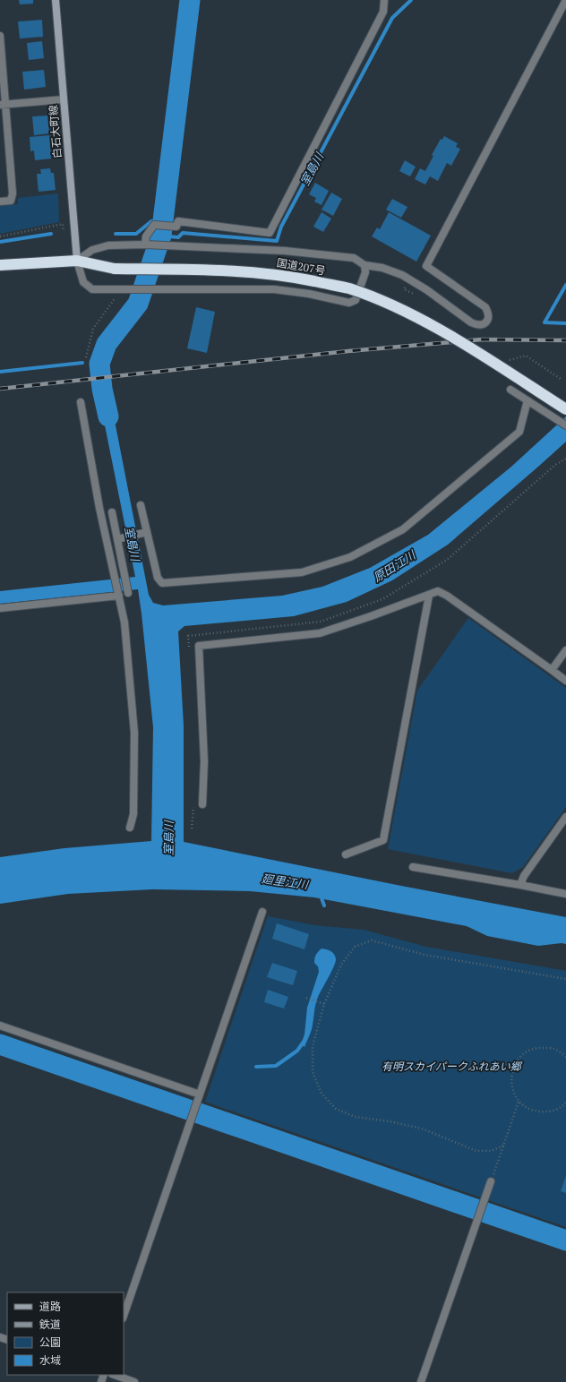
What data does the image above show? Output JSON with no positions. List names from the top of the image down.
{
  "streets": {
    "highway": ["国道207号"],
    "main road": ["白石大町線"]
  },
  "crossings": [
    ["白石大町線", "国道207号"]
  ],
  "water": ["室島川", "原田江川", "廻里江川"],
  "parks": ["有明スカイパークふれあい郷"],
  "legend": [
    "道路",
    "鉄道",
    "公園",
    "水域"
  ]
}
